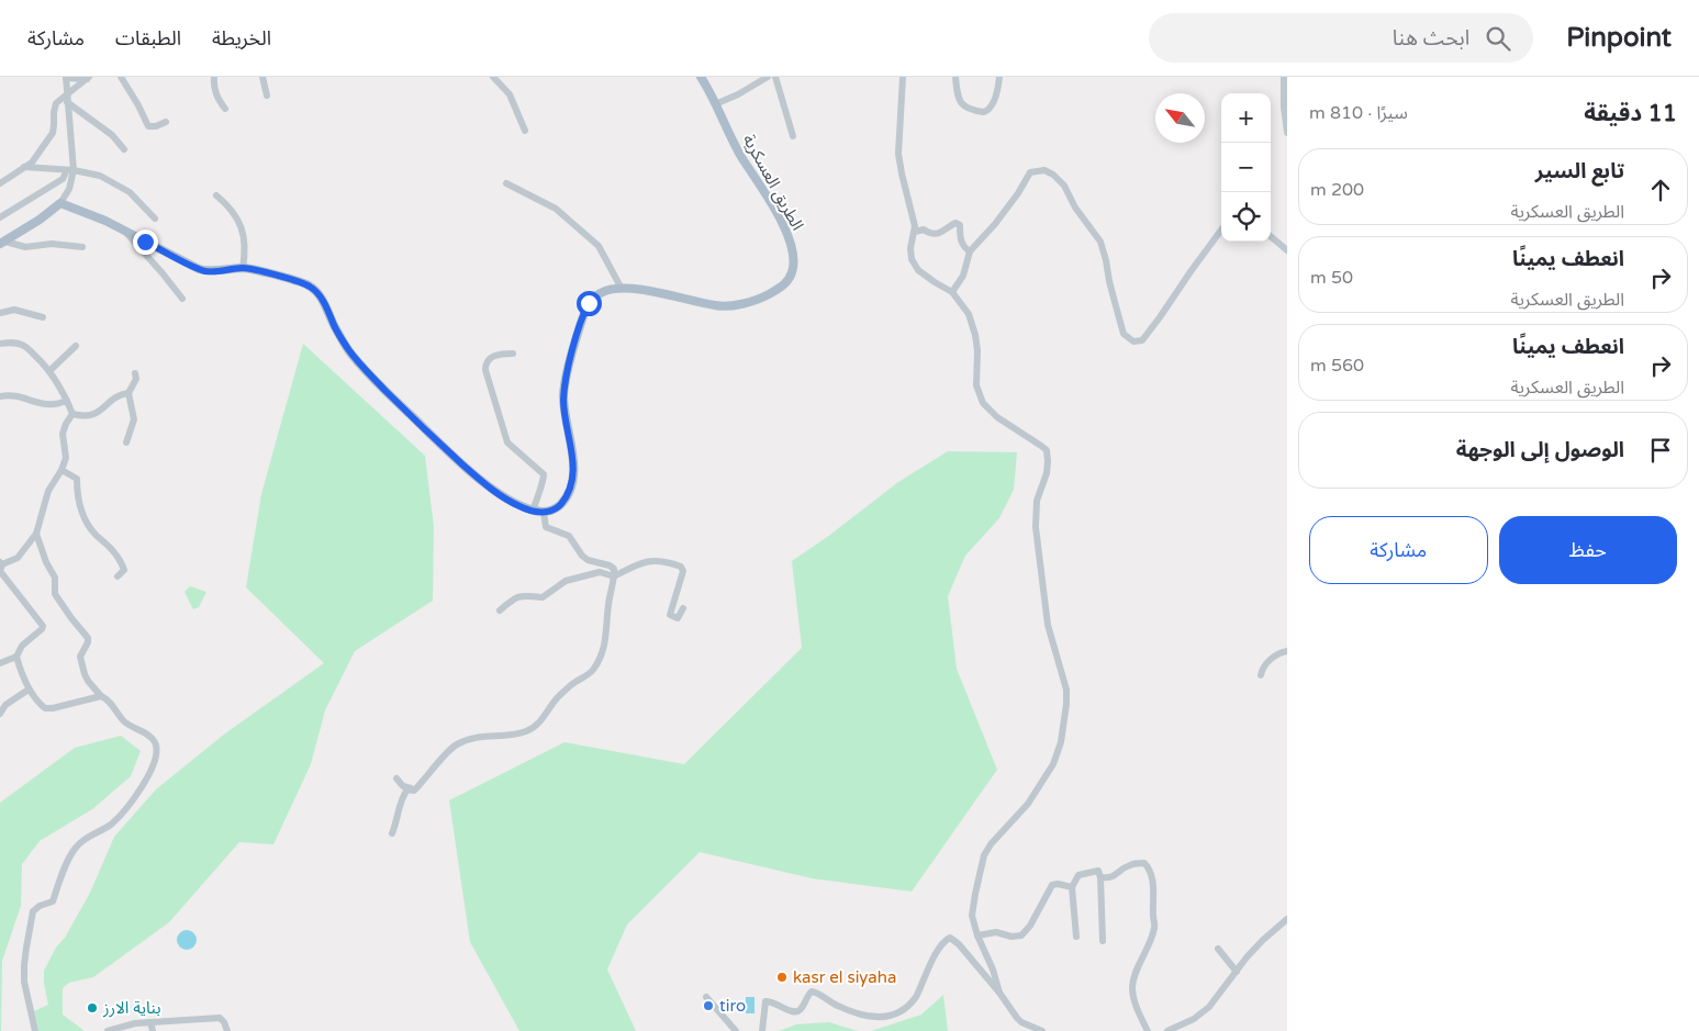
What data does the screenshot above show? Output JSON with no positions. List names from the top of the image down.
{
  "streets": {
    "main road": ["الطريق العسكرية"]
  },
  "places": ["kasr el siyaha", "tiro", "بناية الارز"],
  "north": "top left",
  "page": {
    "header": "Pinpoint",
    "search": "ابحث هنا",
    "nav": ["الخريطة", "الطبقات", "مشاركة"],
    "heading": ["11 دقيقة", "سيرًا · 810 m"],
    "map_buttons": ["+", "−"],
    "list": [
      ["تابع السير", "الطريق العسكرية", "200 m"],
      ["انعطف يمينًا", "الطريق العسكرية", "50 m"],
      ["انعطف يمينًا", "الطريق العسكرية", "560 m"],
      "الوصول إلى الوجهة"
    ],
    "buttons": ["حفظ", "مشاركة"]
  }
}
